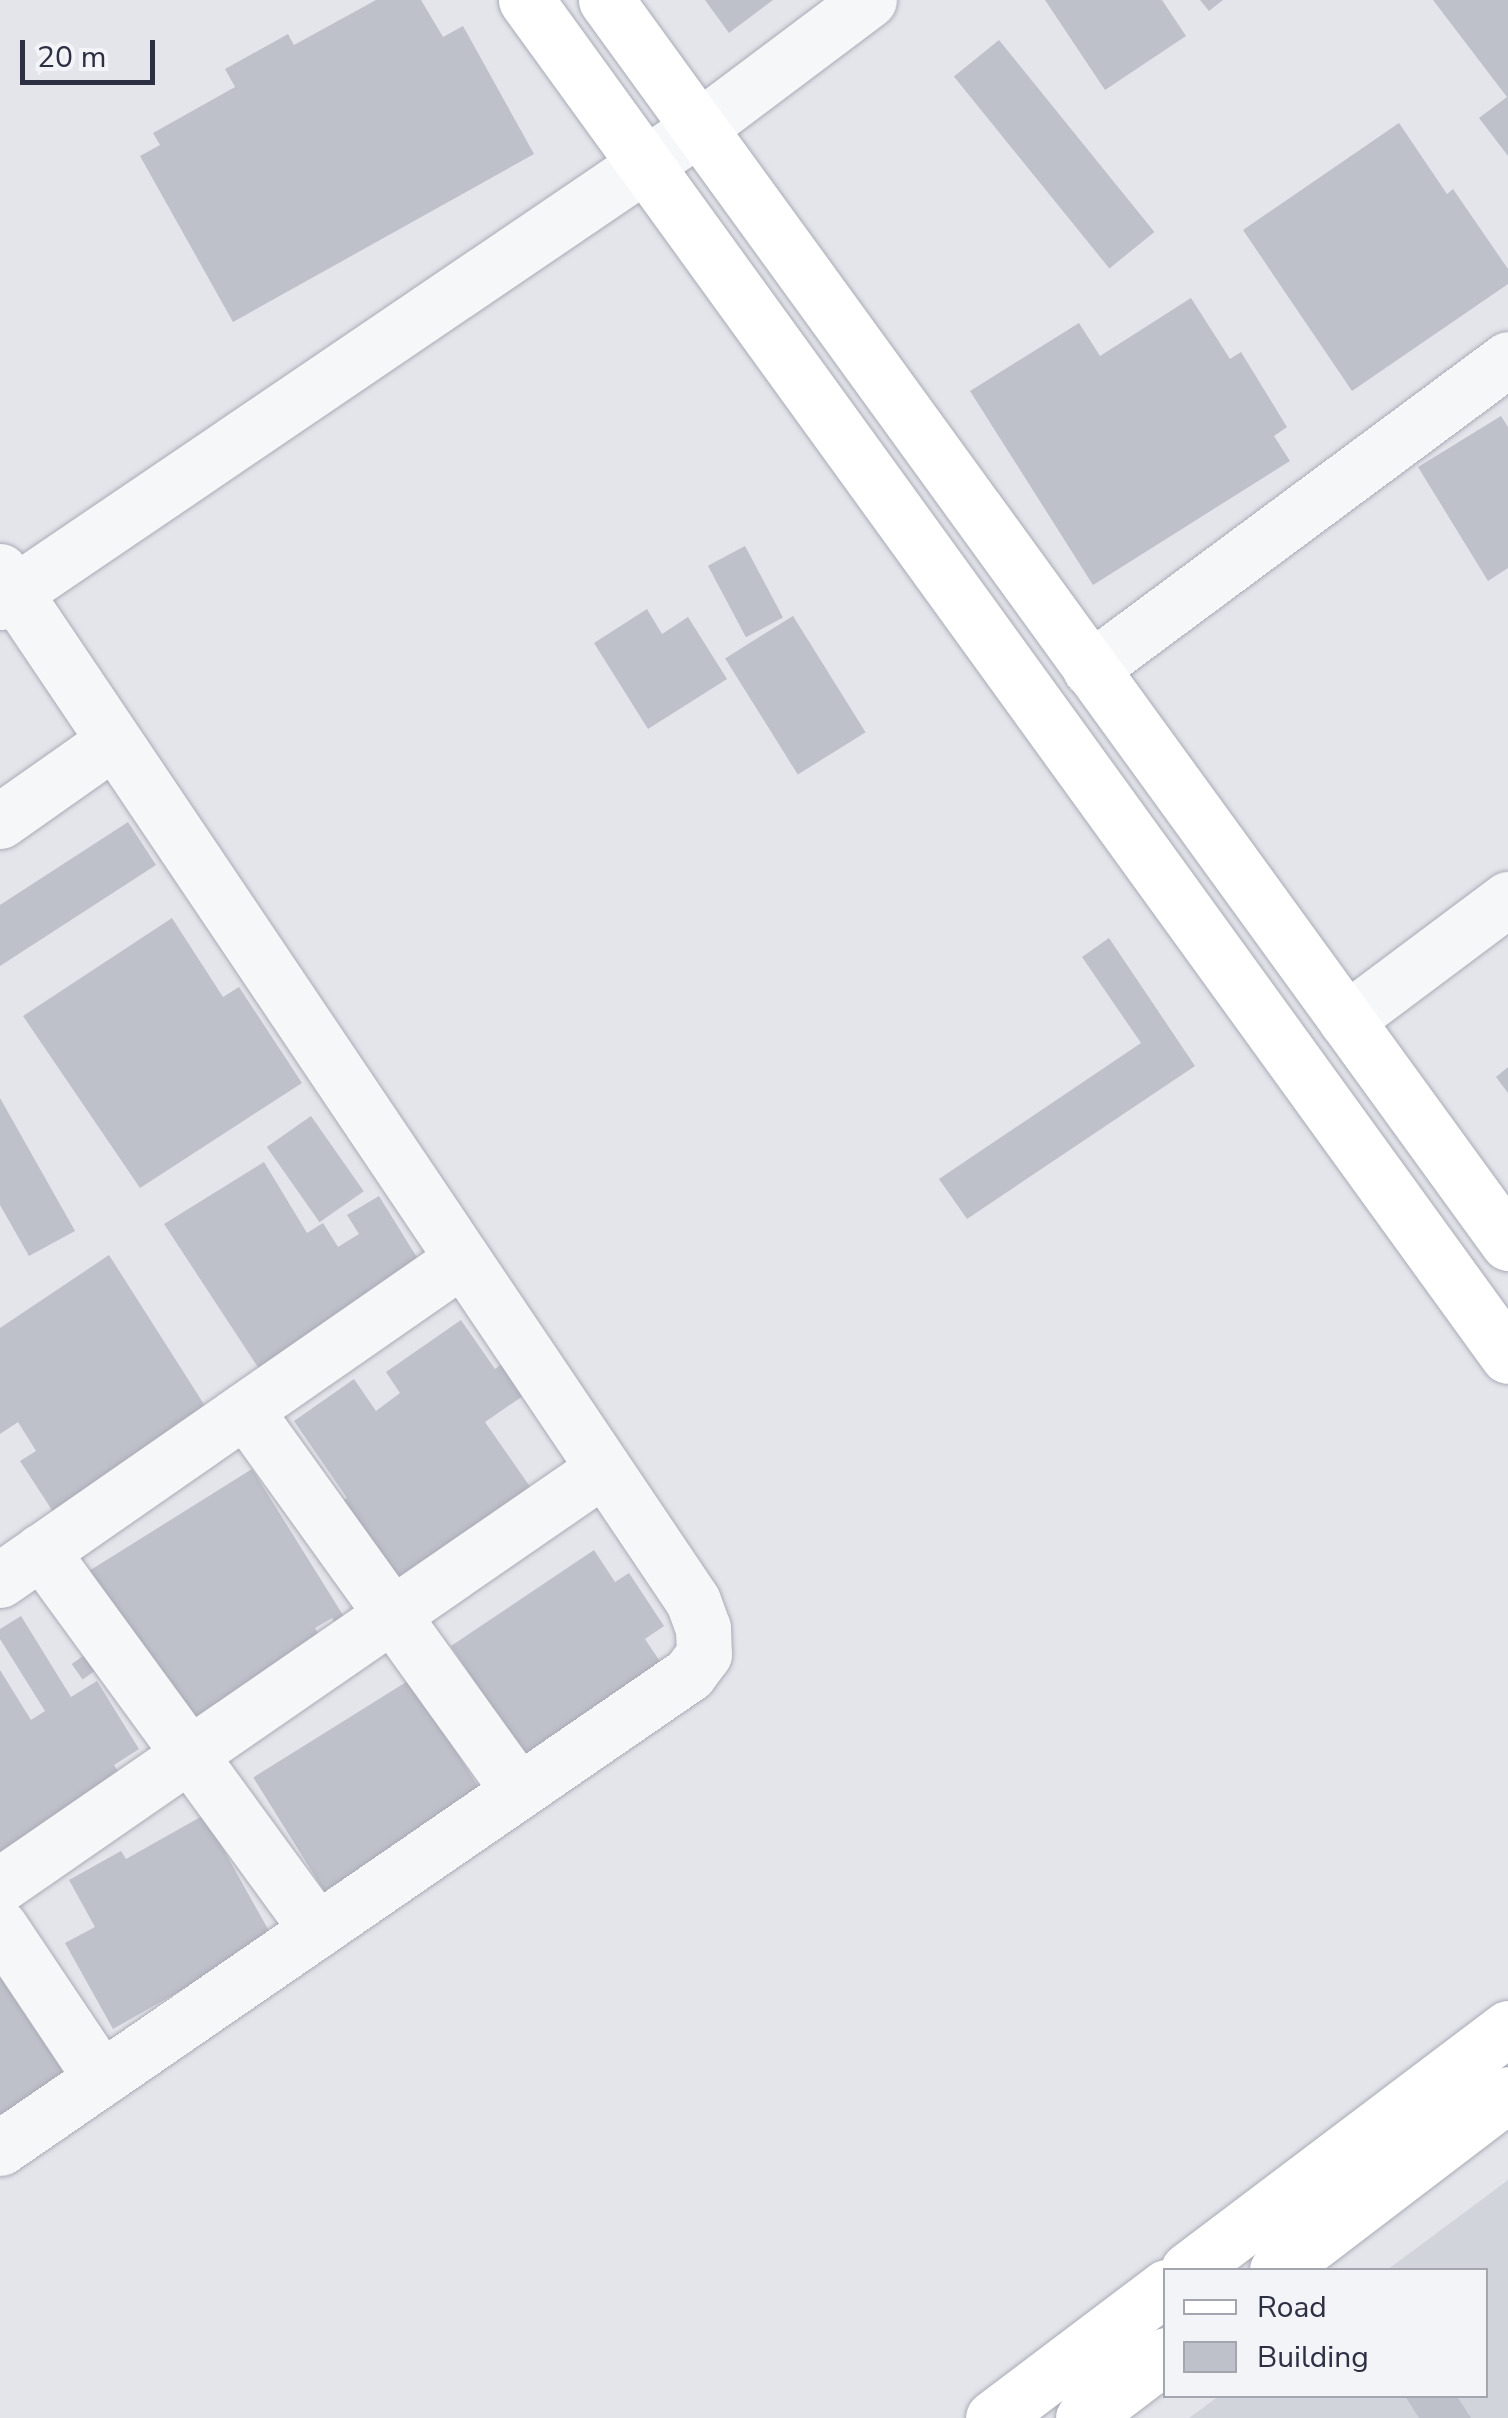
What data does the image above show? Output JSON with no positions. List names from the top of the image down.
{
  "legend": ["Road", "Building"],
  "scale_bar": "20 m"
}
